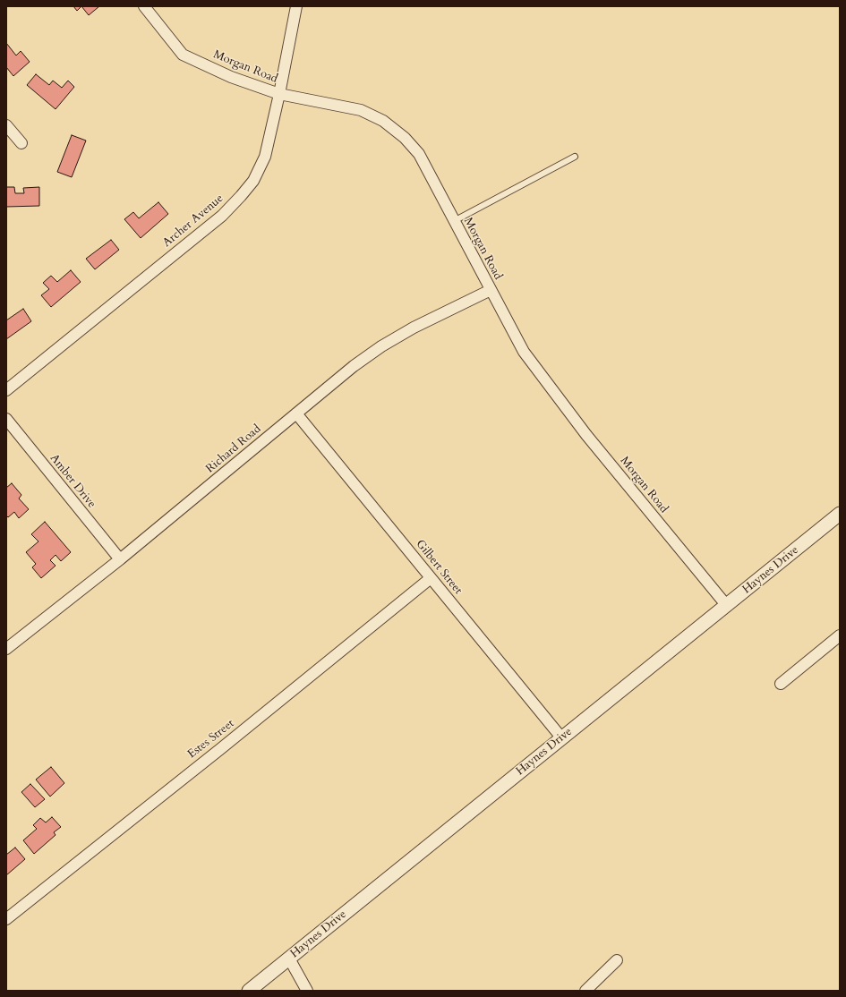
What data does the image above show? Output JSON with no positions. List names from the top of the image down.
{
  "streets": {
    "street": [
      "Morgan Road",
      "Archer Avenue",
      "Richard Road",
      "Amber Drive",
      "Gilbert Street",
      "Haynes Drive",
      "Estes Street"
    ]
  },
  "crossings": [
    ["Morgan Road", "Archer Avenue"],
    ["Morgan Road", "Richard Road"],
    ["Morgan Road", "Haynes Drive"],
    ["Richard Road", "Amber Drive"],
    ["Richard Road", "Gilbert Street"],
    ["Gilbert Street", "Haynes Drive"],
    ["Gilbert Street", "Estes Street"]
  ]
}
